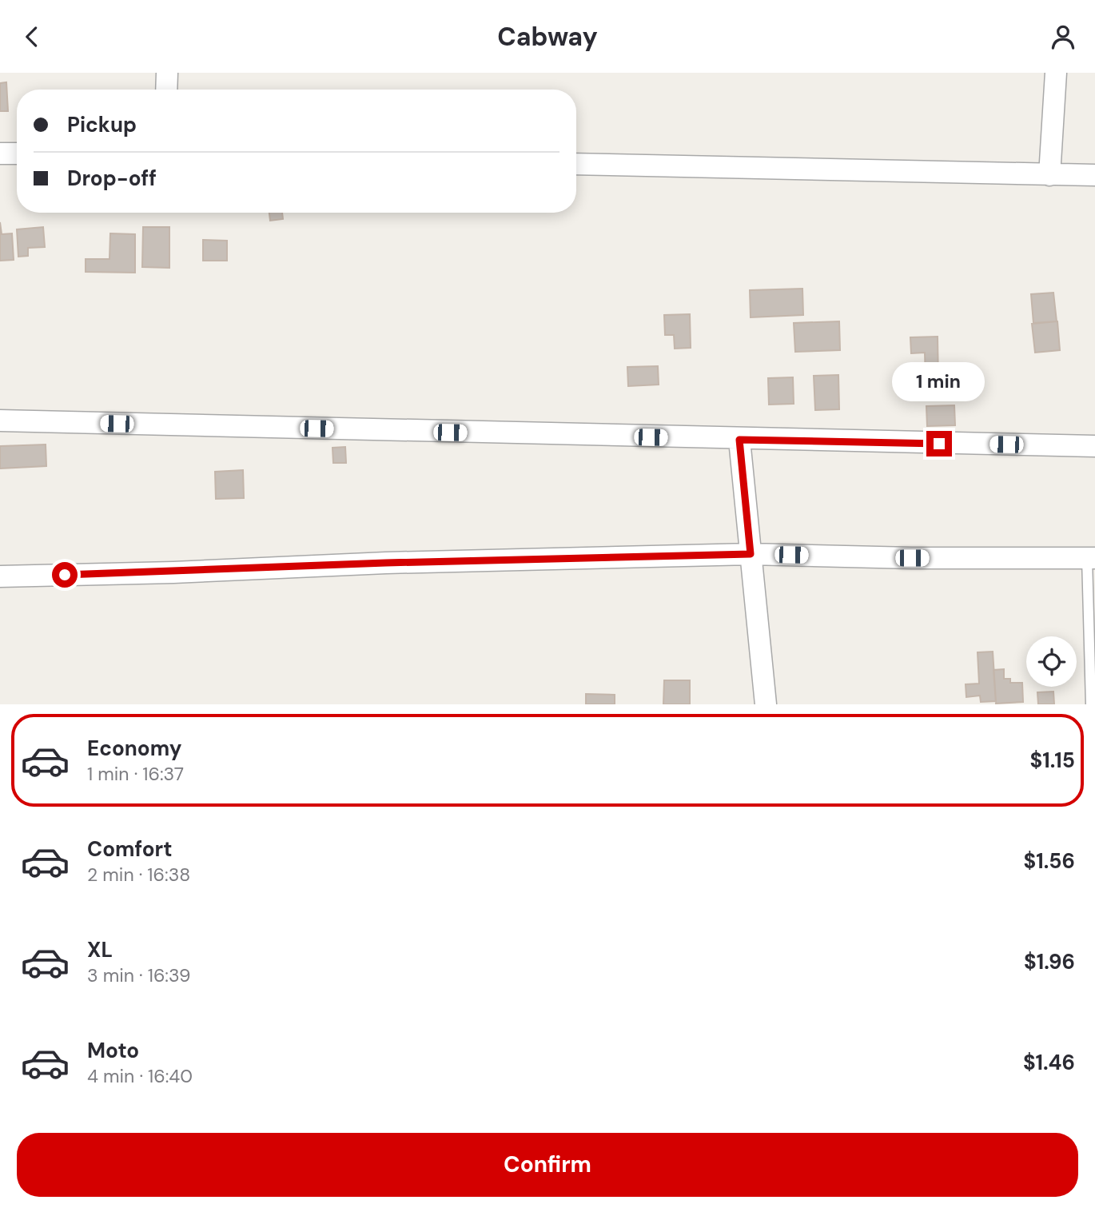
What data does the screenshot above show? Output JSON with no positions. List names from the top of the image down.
{
  "page": {
    "header": "Cabway",
    "banner": ["Pickup", "Drop-off"],
    "bubble": "1 min",
    "list": [
      {
        "name": "Economy",
        "note": "1 min · 16:37",
        "value": "$1.15"
      },
      {
        "name": "Comfort",
        "note": "2 min · 16:38",
        "value": "$1.56"
      },
      {
        "name": "XL",
        "note": "3 min · 16:39",
        "value": "$1.96"
      },
      {
        "name": "Moto",
        "note": "4 min · 16:40",
        "value": "$1.46"
      }
    ],
    "buttons": "Confirm"
  }
}
